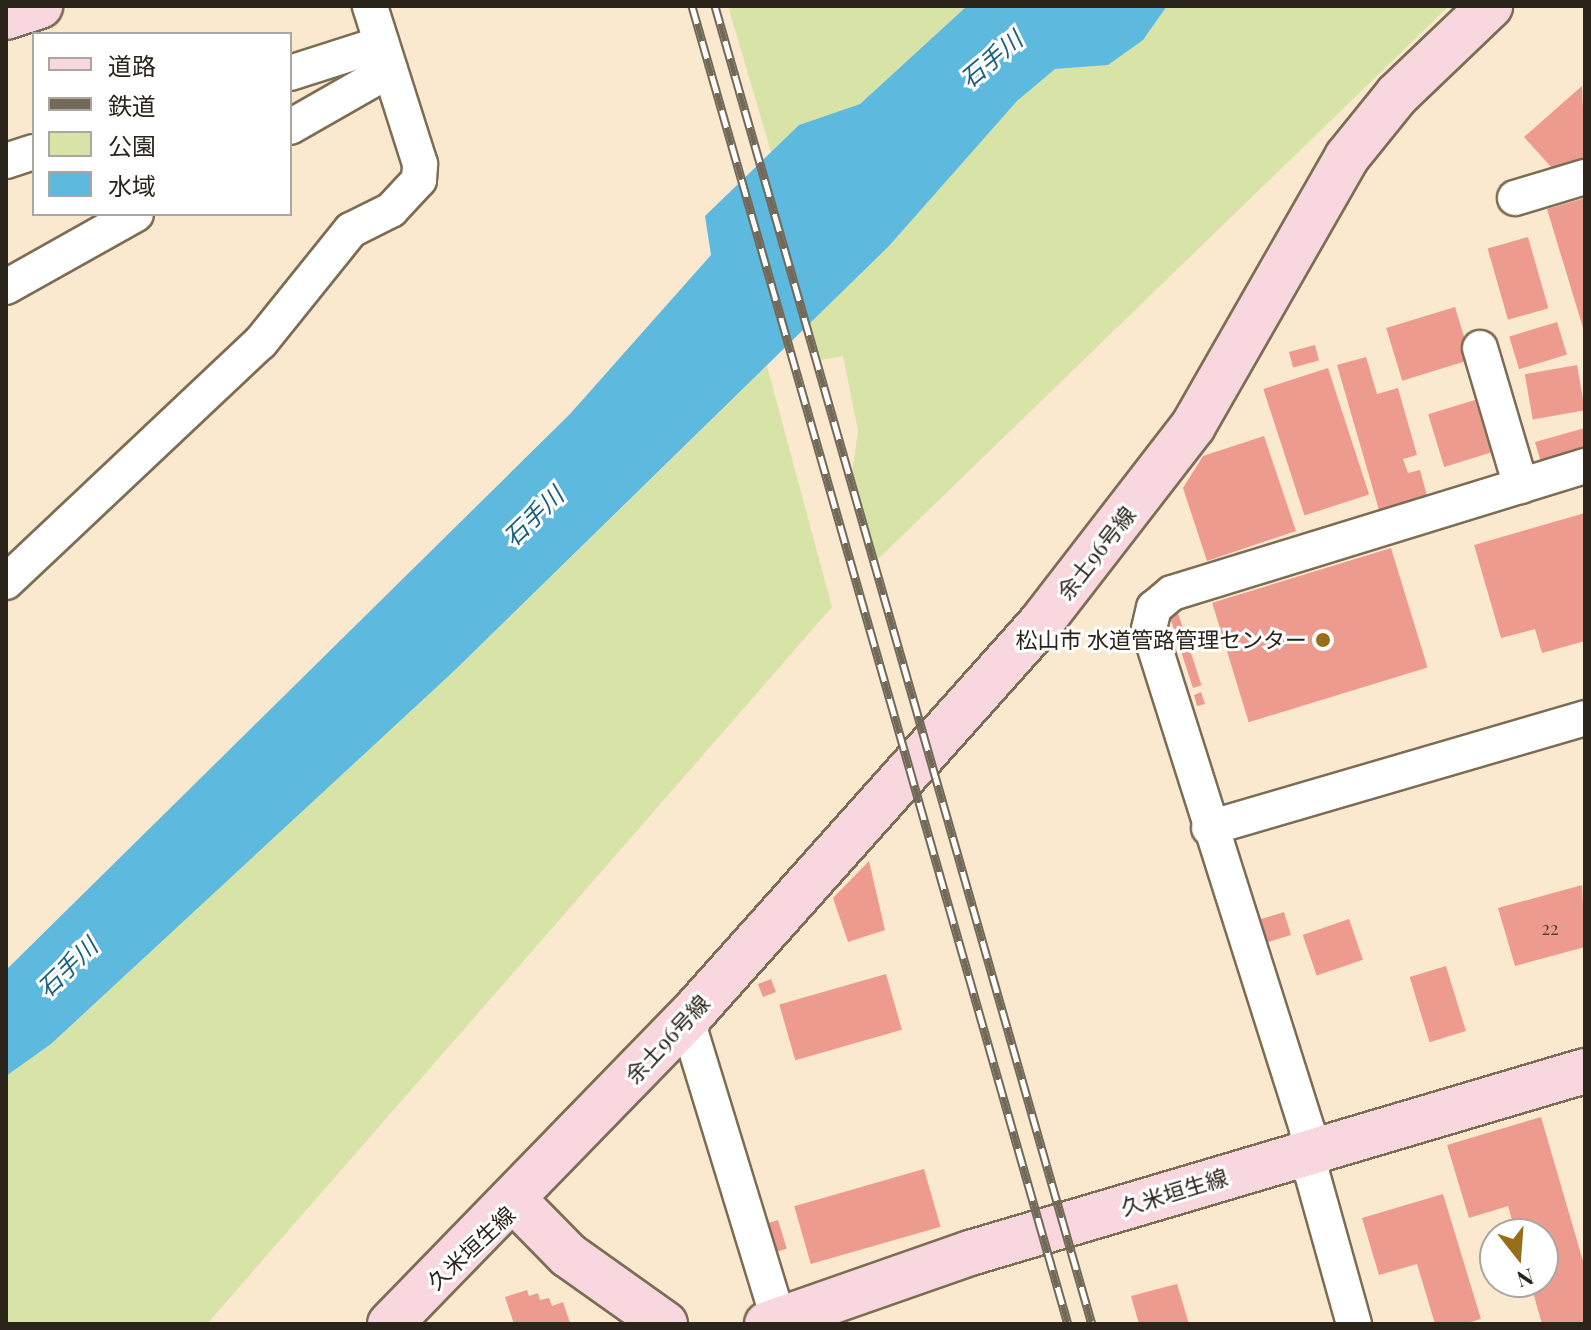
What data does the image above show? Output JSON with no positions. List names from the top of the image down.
{
  "streets": {
    "street": ["余土96号線", "久米垣生線"]
  },
  "crossings": [
    ["余土96号線", "久米垣生線"]
  ],
  "water": ["石手川"],
  "places": ["松山市 水道管路管理センター"],
  "house_numbers": ["22"],
  "legend": [
    "道路",
    "鉄道",
    "公園",
    "水域"
  ],
  "north": "bottom"
}
